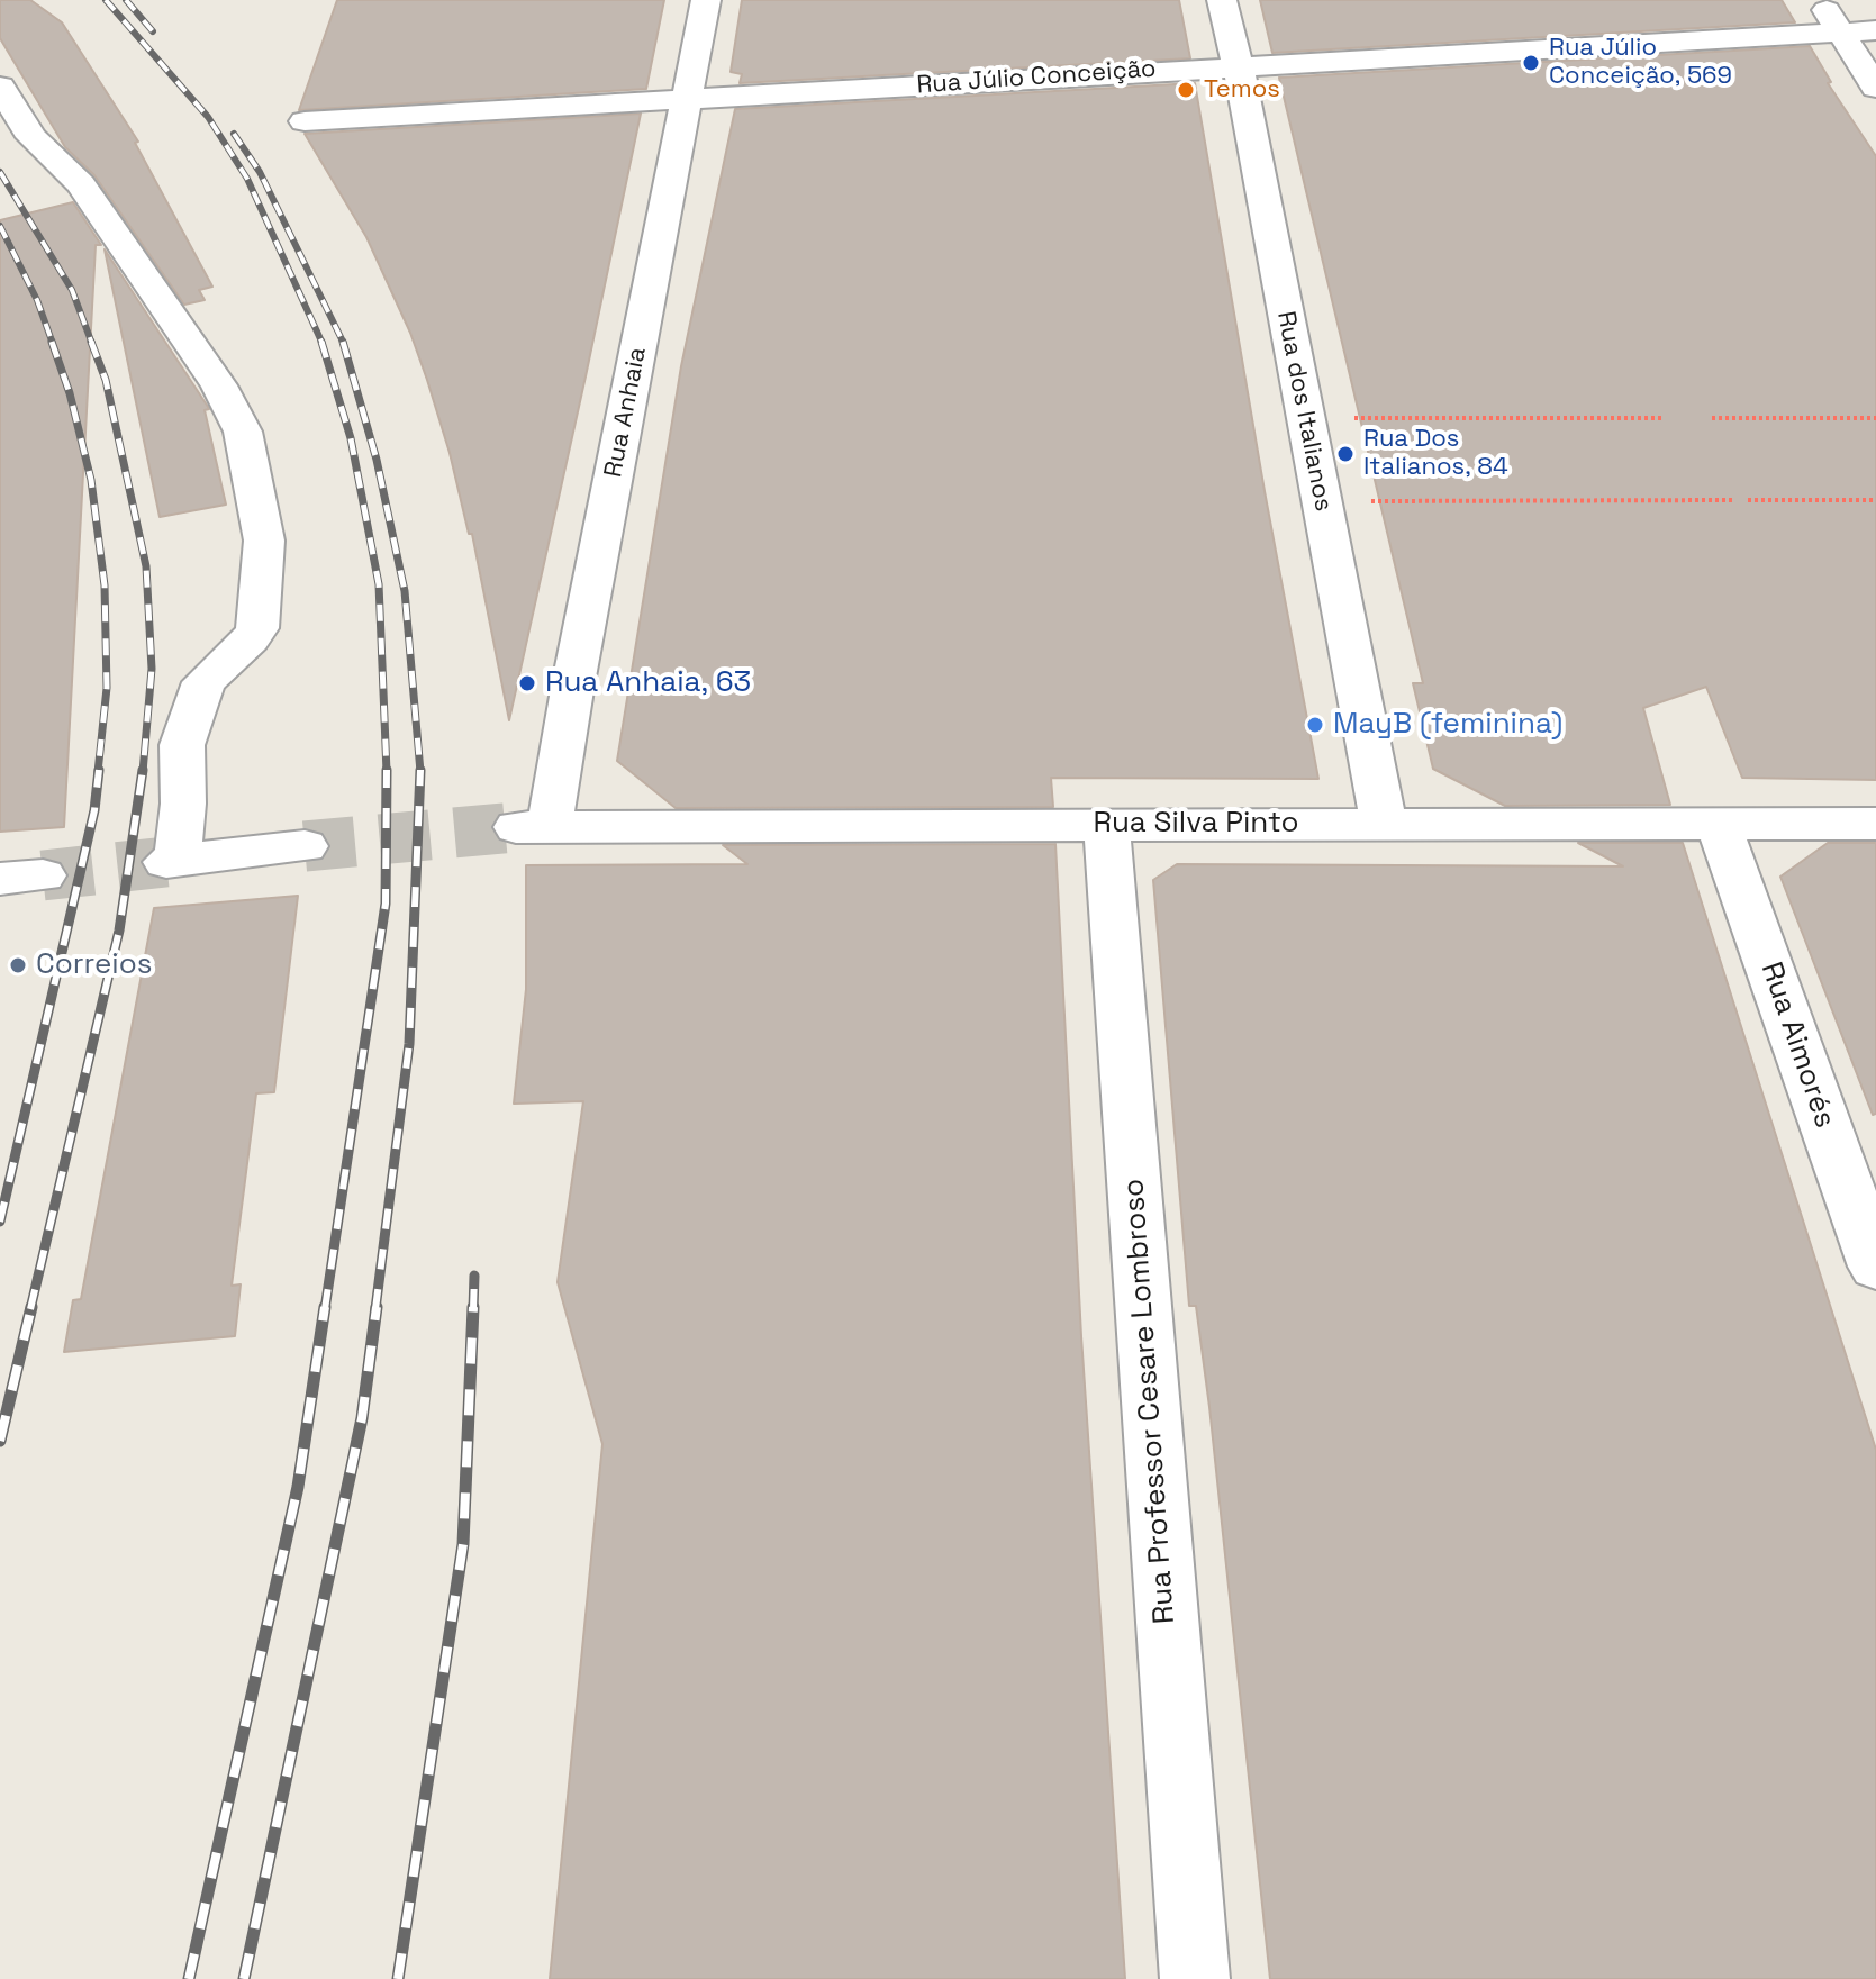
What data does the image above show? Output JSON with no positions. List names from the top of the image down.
{
  "streets": {
    "street": [
      "Rua Júlio Conceição",
      "Rua dos Italianos",
      "Rua Anhaia",
      "Rua Silva Pinto",
      "Rua Aimorés",
      "Rua Professor Cesare Lombroso"
    ]
  },
  "crossings": [
    ["Rua Júlio Conceição", "Rua dos Italianos"],
    ["Rua Júlio Conceição", "Rua Anhaia"],
    ["Rua dos Italianos", "Rua Silva Pinto"],
    ["Rua Anhaia", "Rua Silva Pinto"],
    ["Rua Silva Pinto", "Rua Aimorés"],
    ["Rua Silva Pinto", "Rua Professor Cesare Lombroso"]
  ],
  "places": [
    "Rua Júlio Conceição, 569",
    "Temos",
    "Rua Dos Italianos, 84",
    "Rua Anhaia, 63",
    "MayB (feminina)",
    "Correios"
  ]
}
